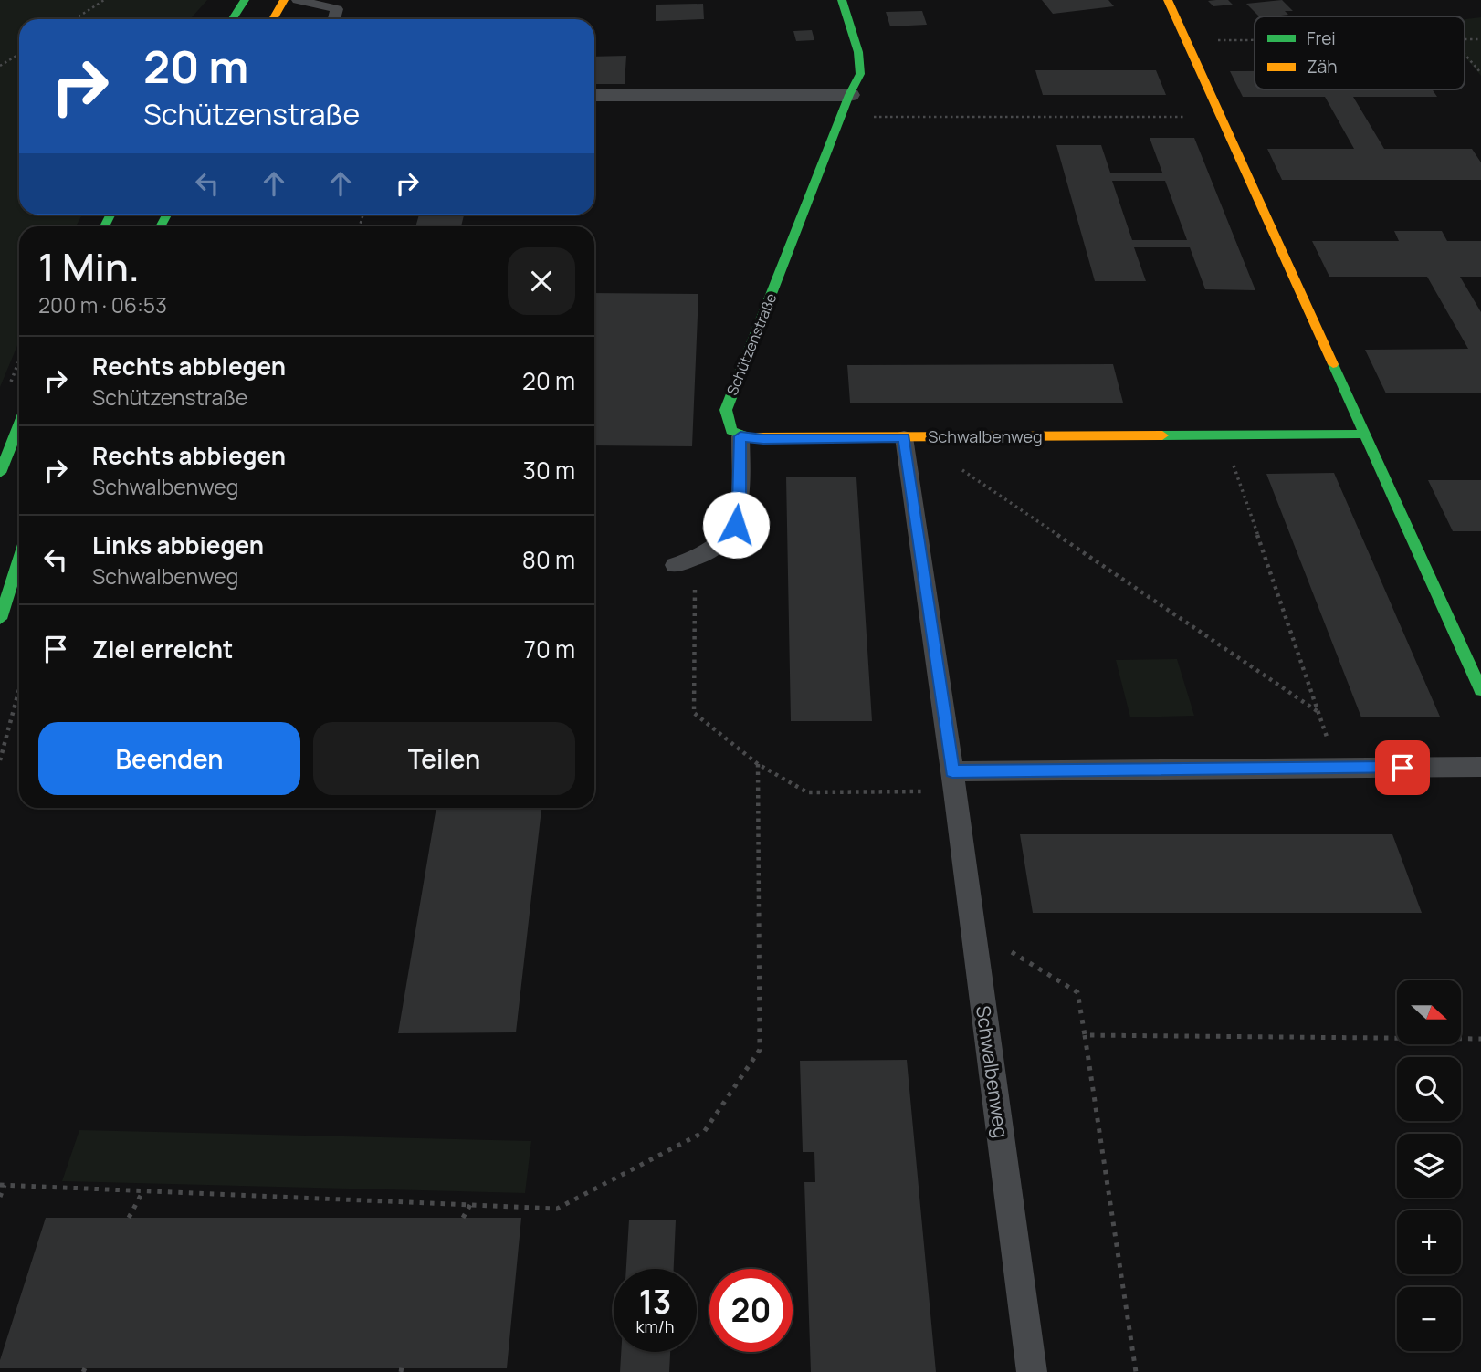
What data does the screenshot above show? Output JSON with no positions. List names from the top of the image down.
{
  "streets": {
    "street": ["Schützenstraße", "Schwalbenweg"]
  },
  "legend": ["Frei", "Zäh"],
  "north": "right",
  "page": {
    "turn": ["20 m", "Schützenstraße"],
    "heading": ["1 Min.", "200 m · 06:53"],
    "list": [
      {
        "name": "Rechts abbiegen",
        "note": "Schützenstraße",
        "value": "20 m"
      },
      {
        "name": "Rechts abbiegen",
        "note": "Schwalbenweg",
        "value": "30 m"
      },
      {
        "name": "Links abbiegen",
        "note": "Schwalbenweg",
        "value": "80 m"
      },
      {
        "name": "Ziel erreicht",
        "value": "70 m"
      }
    ],
    "buttons": ["Beenden", "Teilen"],
    "map_buttons": ["+", "−"],
    "speed": "13 km/h",
    "limit": "20"
  }
}
